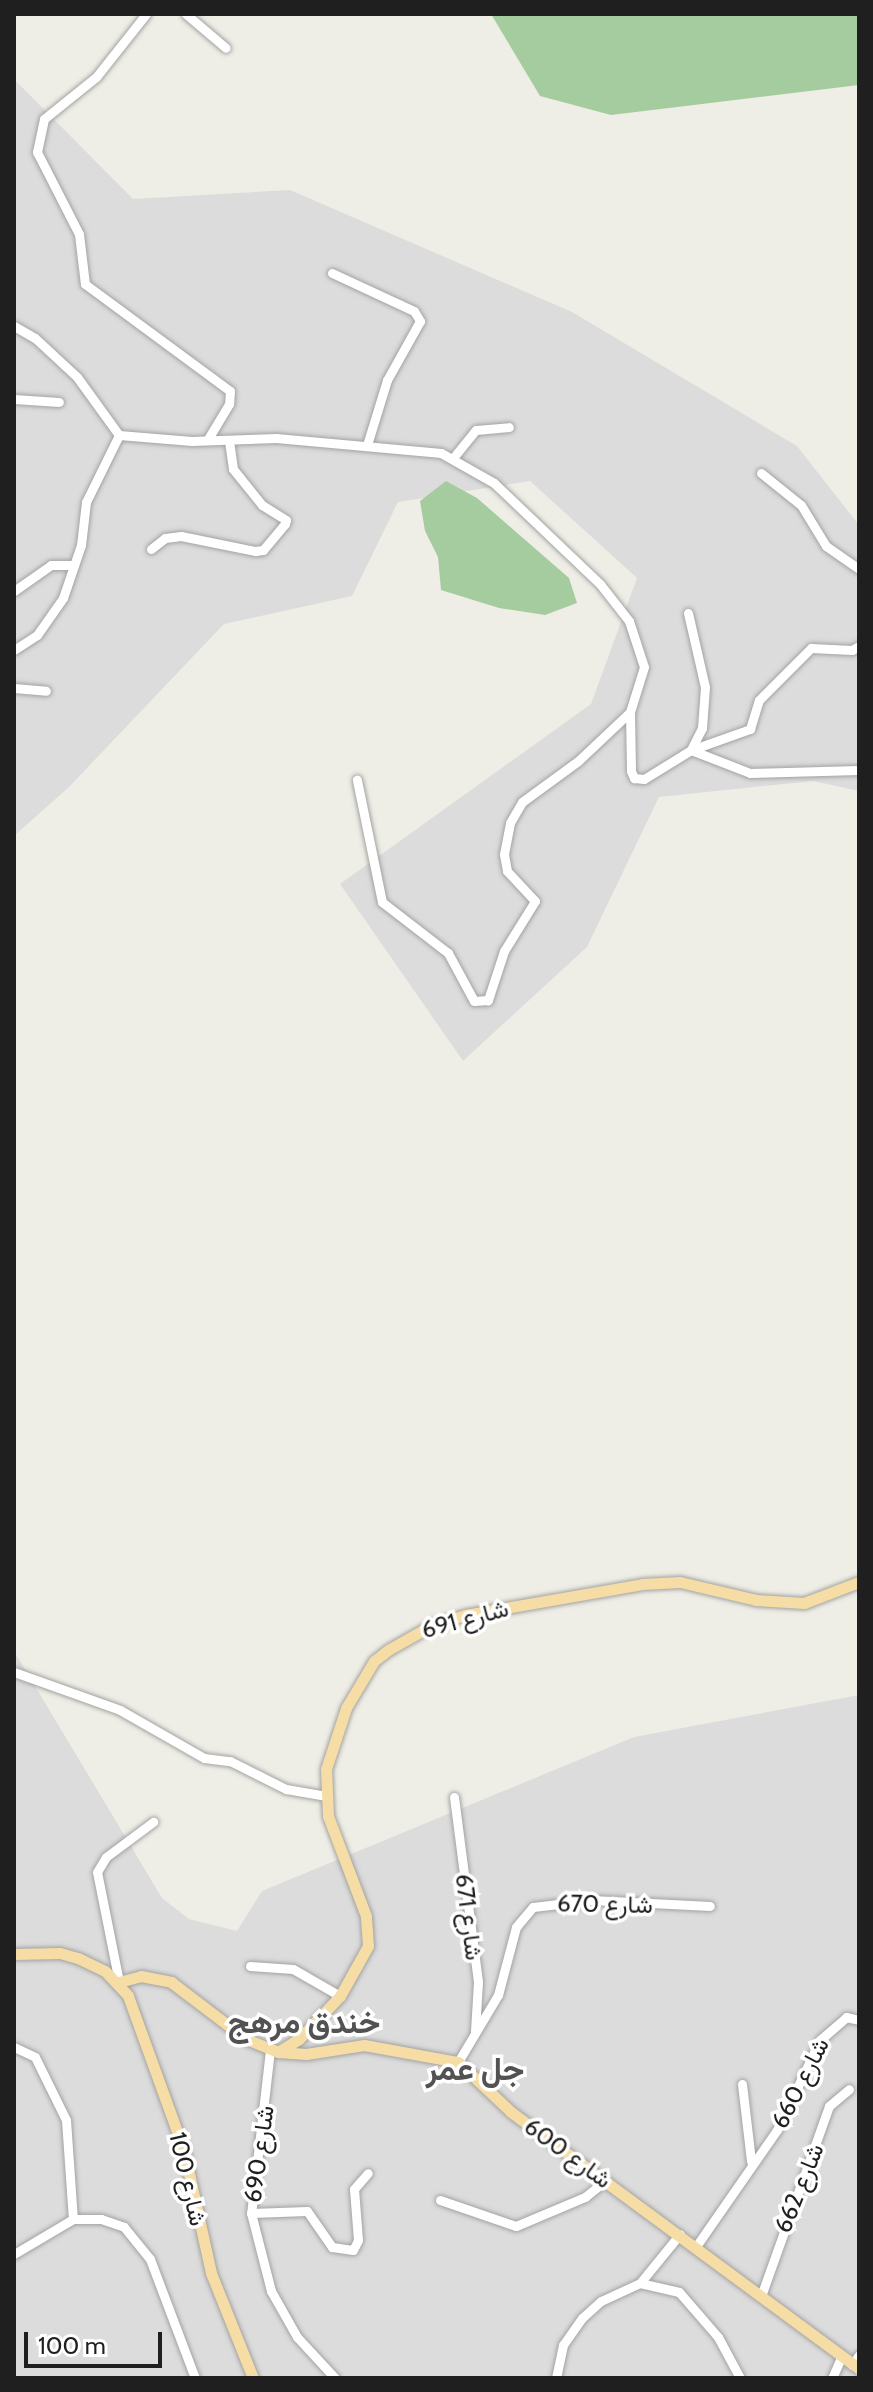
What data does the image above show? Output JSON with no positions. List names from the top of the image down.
{
  "streets": {
    "main road": ["شارع 691", "شارع 600", "شارع 100"],
    "street": [
      "شارع 670",
      "شارع 671",
      "شارع 660",
      "شارع 690",
      "شارع 662"
    ]
  },
  "crossings": [
    ["شارع 691", "شارع 690"],
    ["شارع 670", "شارع 671"],
    ["شارع 670", "شارع 600"],
    ["شارع 660", "شارع 600"],
    ["شارع 600", "شارع 662"]
  ],
  "districts": ["خندق مرهج", "جل عمر"],
  "scale_bar": "100 m"
}
